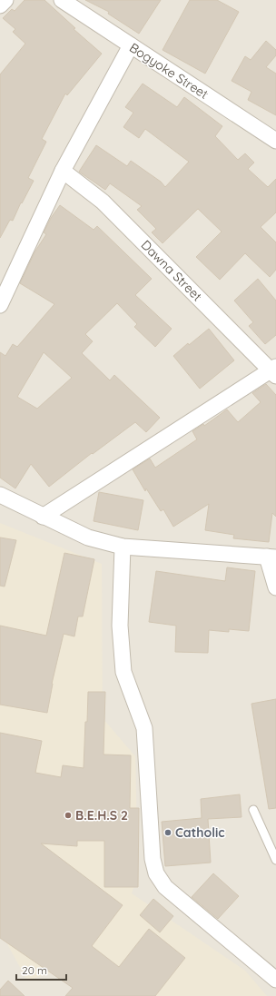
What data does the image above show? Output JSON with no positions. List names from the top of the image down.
{
  "streets": {
    "street": ["Bogyoke Street", "Dawna Street"]
  },
  "places": ["B.E.H.S 2", "Catholic"],
  "scale_bar": "20 m"
}
